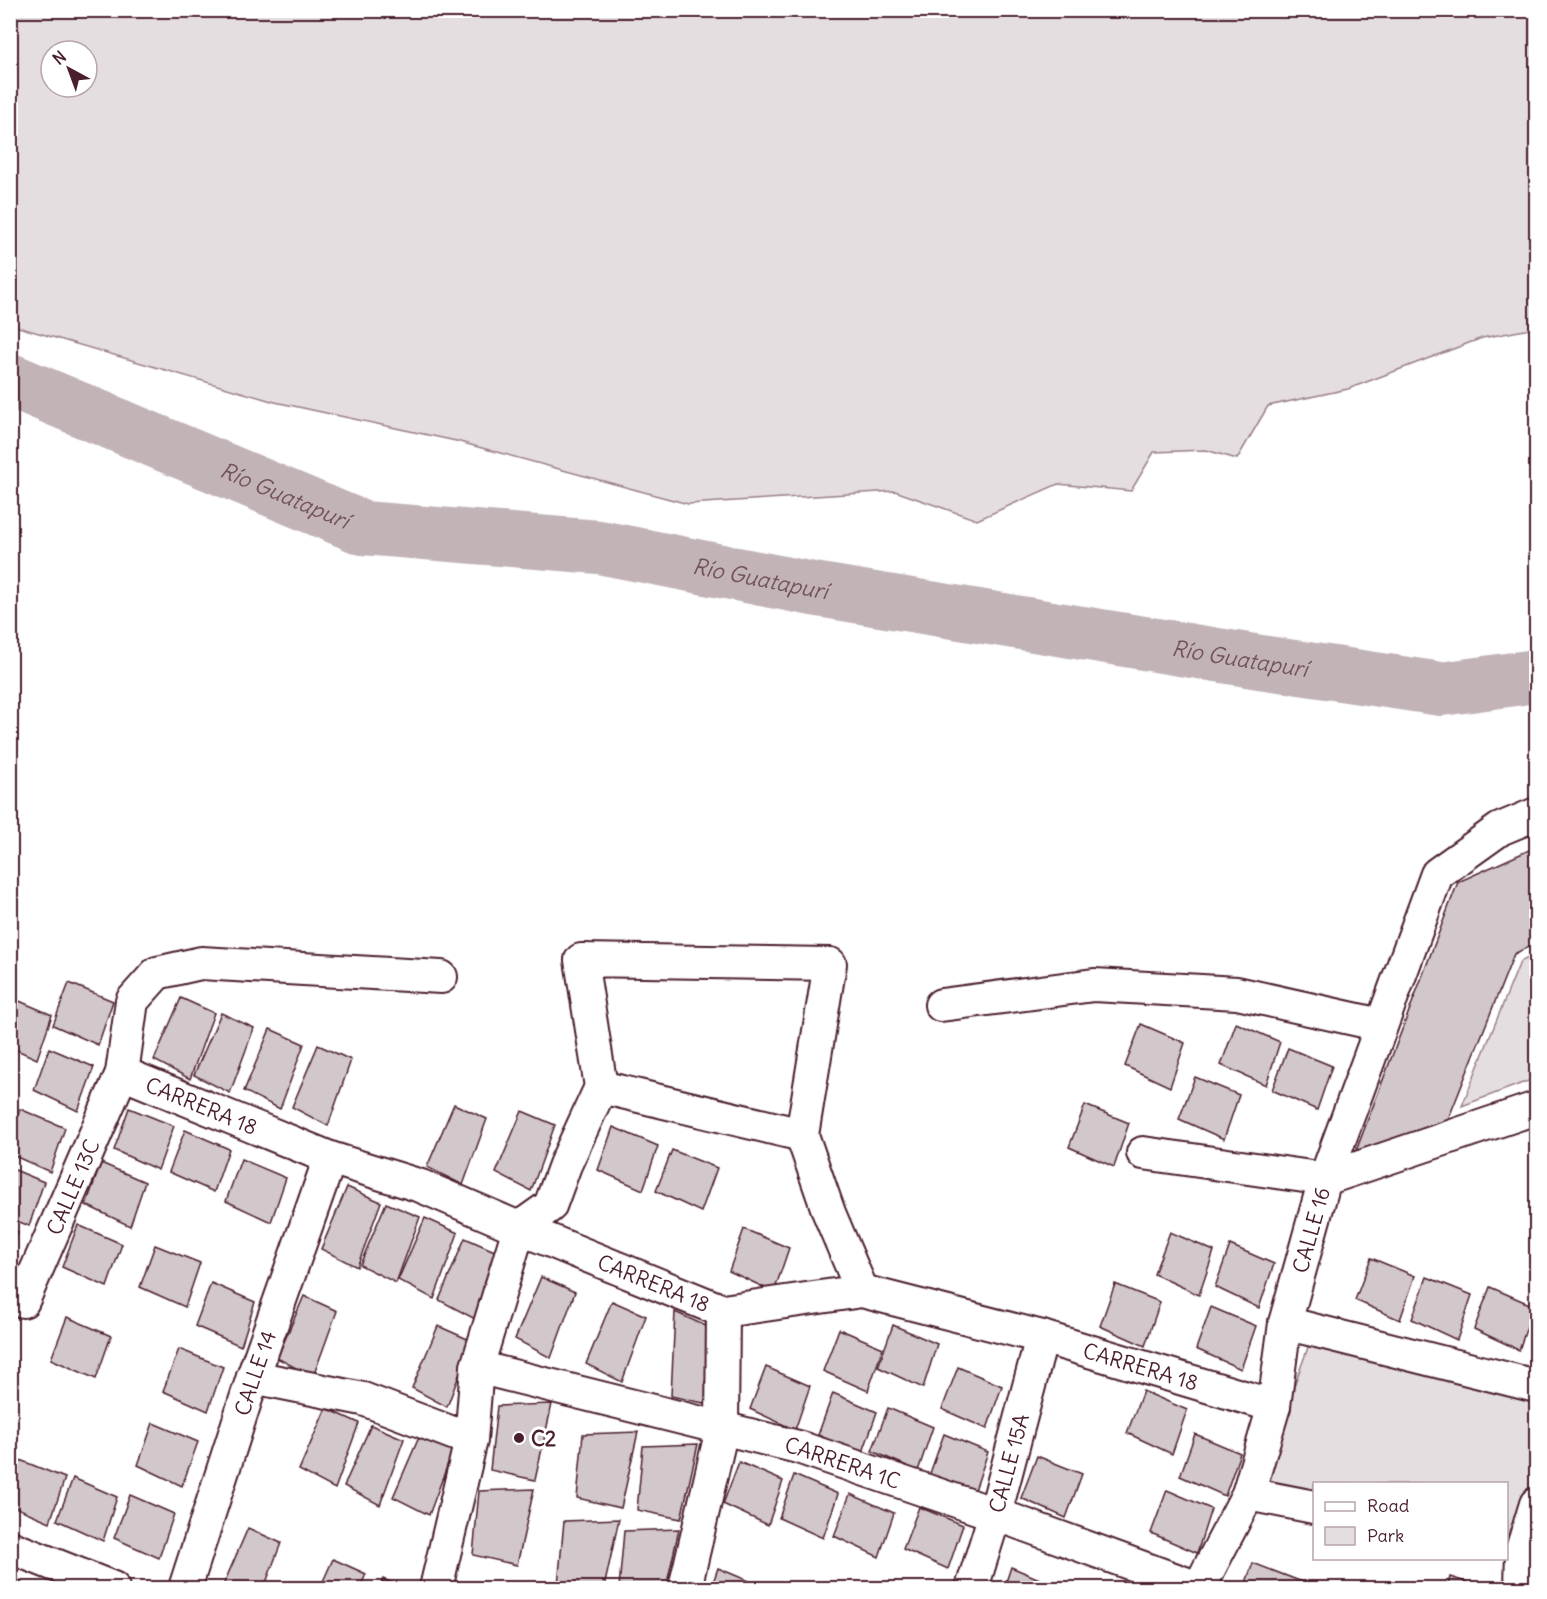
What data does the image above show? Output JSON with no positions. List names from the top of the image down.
{
  "streets": {
    "street": [
      "CARRERA 18",
      "CALLE 13C",
      "CALLE 16",
      "CALLE 14",
      "CARRERA 1C",
      "CALLE 15A"
    ]
  },
  "crossings": [
    ["CARRERA 18", "CALLE 13C"],
    ["CARRERA 18", "CALLE 16"],
    ["CARRERA 18", "CALLE 14"],
    ["CARRERA 18", "CALLE 15A"],
    ["CALLE 16", "CARRERA 1C"],
    ["CARRERA 1C", "CALLE 15A"]
  ],
  "water": ["Río Guatapurí"],
  "places": ["C2"],
  "legend": ["Road", "Park"],
  "north": "top left"
}
